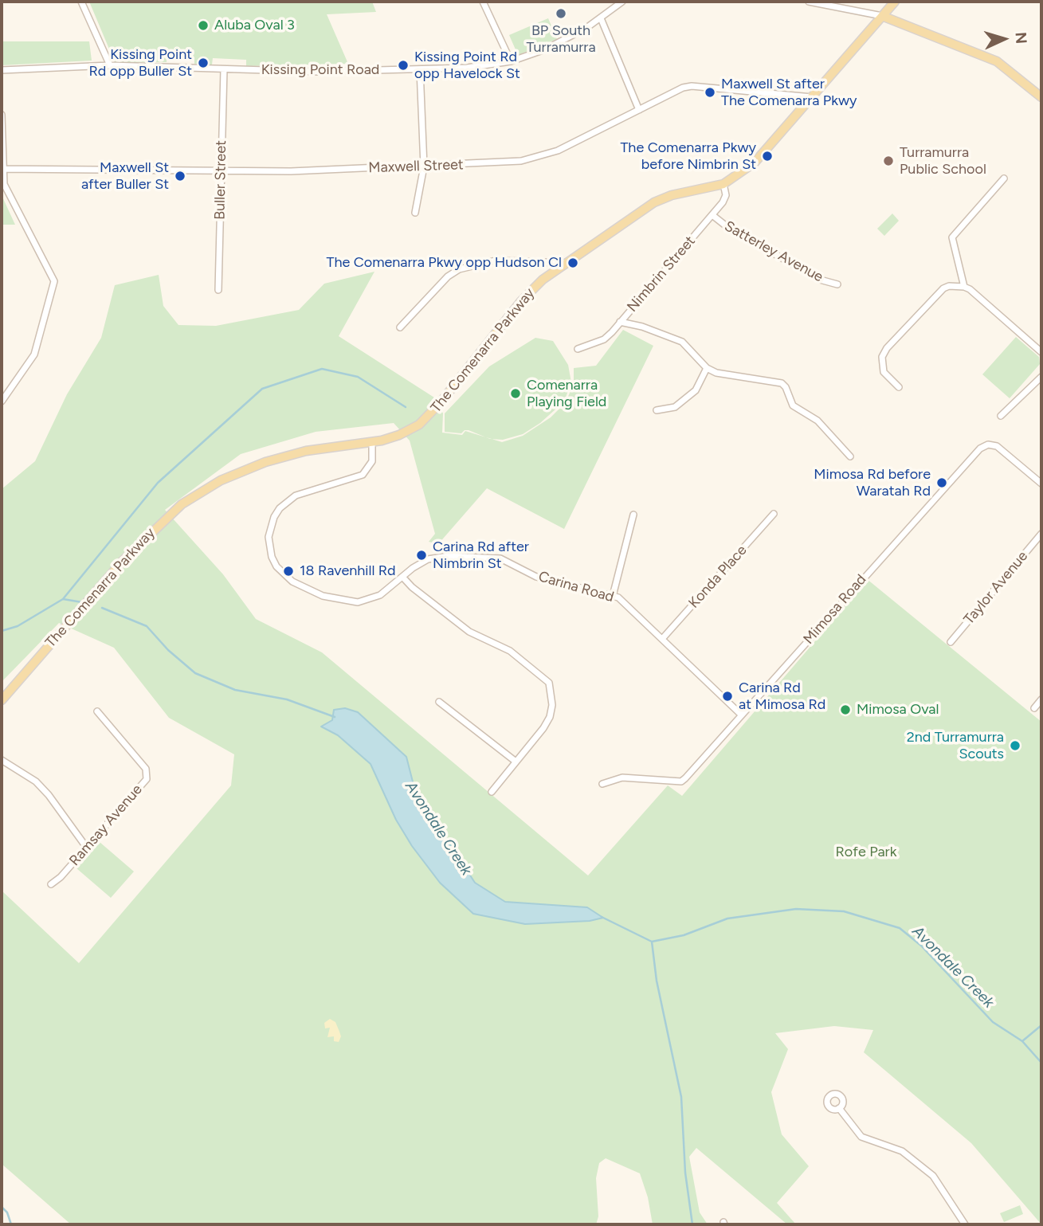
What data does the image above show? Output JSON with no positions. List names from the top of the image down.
{
  "streets": {
    "main road": ["The Comenarra Parkway"],
    "street": [
      "Kissing Point Road",
      "Maxwell Street",
      "Buller Street",
      "Satterley Avenue",
      "Nimbrin Street",
      "Konda Place",
      "Carina Road",
      "Taylor Avenue",
      "Mimosa Road",
      "Ramsay Avenue"
    ]
  },
  "crossings": [
    ["Kissing Point Road", "Buller Street"],
    ["Maxwell Street", "Buller Street"],
    ["Maxwell Street", "The Comenarra Parkway"],
    ["Satterley Avenue", "Nimbrin Street"],
    ["Nimbrin Street", "The Comenarra Parkway"],
    ["Konda Place", "Carina Road"],
    ["Carina Road", "Mimosa Road"]
  ],
  "water": ["Avondale Creek"],
  "parks": ["Rofe Park"],
  "places": [
    "BP South Turramurra",
    "Aluba Oval 3",
    "Kissing Point Rd opp Buller St",
    "Kissing Point Rd opp Havelock St",
    "Maxwell St after The Comenarra Pkwy",
    "The Comenarra Pkwy before Nimbrin St",
    "Turramurra Public School",
    "Maxwell St after Buller St",
    "The Comenarra Pkwy opp Hudson Cl",
    "Comenarra Playing Field",
    "Mimosa Rd before Waratah Rd",
    "Carina Rd after Nimbrin St",
    "18 Ravenhill Rd",
    "Carina Rd at Mimosa Rd",
    "Mimosa Oval",
    "2nd Turramurra Scouts"
  ],
  "north": "right"
}
